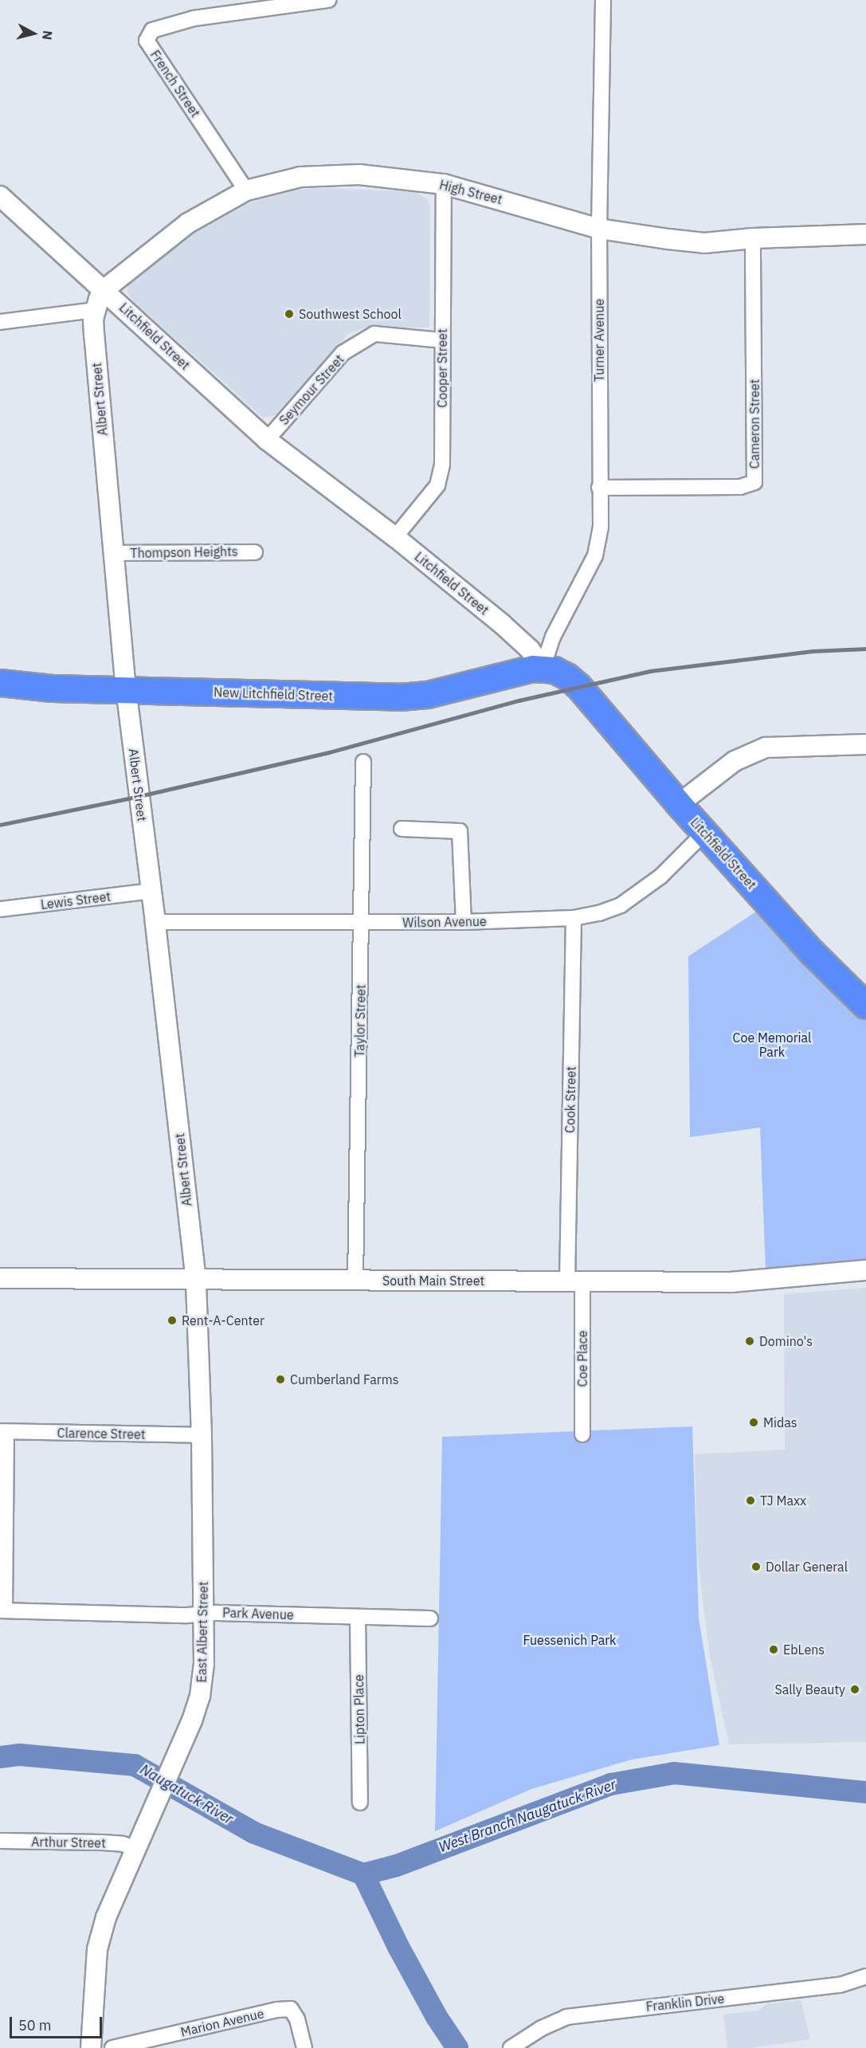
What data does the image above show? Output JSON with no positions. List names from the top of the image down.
{
  "streets": {
    "highway": ["Litchfield Street", "New Litchfield Street"],
    "main road": [
      "High Street",
      "Albert Street",
      "South Main Street",
      "East Albert Street"
    ],
    "street": [
      "French Street",
      "Turner Avenue",
      "Cooper Street",
      "Seymour Street",
      "Cameron Street",
      "Thompson Heights",
      "Lewis Street",
      "Wilson Avenue",
      "Taylor Street",
      "Cook Street",
      "Coe Place",
      "Clarence Street",
      "Park Avenue",
      "Lipton Place",
      "Arthur Street",
      "Franklin Drive",
      "Marion Avenue"
    ]
  },
  "crossings": [
    ["French Street", "High Street"],
    ["High Street", "Litchfield Street"],
    ["High Street", "Turner Avenue"],
    ["High Street", "Cooper Street"],
    ["High Street", "Albert Street"],
    ["High Street", "Cameron Street"],
    ["Litchfield Street", "Turner Avenue"],
    ["Litchfield Street", "Cooper Street"],
    ["Litchfield Street", "Seymour Street"],
    ["Litchfield Street", "Albert Street"],
    ["Litchfield Street", "New Litchfield Street"],
    ["Litchfield Street", "Wilson Avenue"],
    ["Turner Avenue", "Cameron Street"],
    ["Turner Avenue", "New Litchfield Street"],
    ["Cooper Street", "Seymour Street"],
    ["Albert Street", "Thompson Heights"],
    ["Albert Street", "New Litchfield Street"],
    ["Albert Street", "Lewis Street"],
    ["Albert Street", "Wilson Avenue"],
    ["Albert Street", "South Main Street"],
    ["Albert Street", "East Albert Street"],
    ["Wilson Avenue", "Taylor Street"],
    ["Wilson Avenue", "Cook Street"],
    ["Taylor Street", "South Main Street"],
    ["Cook Street", "South Main Street"],
    ["Cook Street", "Coe Place"],
    ["South Main Street", "Coe Place"],
    ["South Main Street", "East Albert Street"],
    ["Clarence Street", "East Albert Street"],
    ["Park Avenue", "East Albert Street"],
    ["Park Avenue", "Lipton Place"],
    ["East Albert Street", "Arthur Street"]
  ],
  "water": ["Naugatuck River", "West Branch Naugatuck River"],
  "parks": ["Coe Memorial Park", "Fuessenich Park"],
  "places": [
    "Southwest School",
    "Rent-A-Center",
    "Domino's",
    "Cumberland Farms",
    "Midas",
    "TJ Maxx",
    "Dollar General",
    "EbLens",
    "Sally Beauty"
  ],
  "scale_bar": "50 m",
  "north": "right"
}
